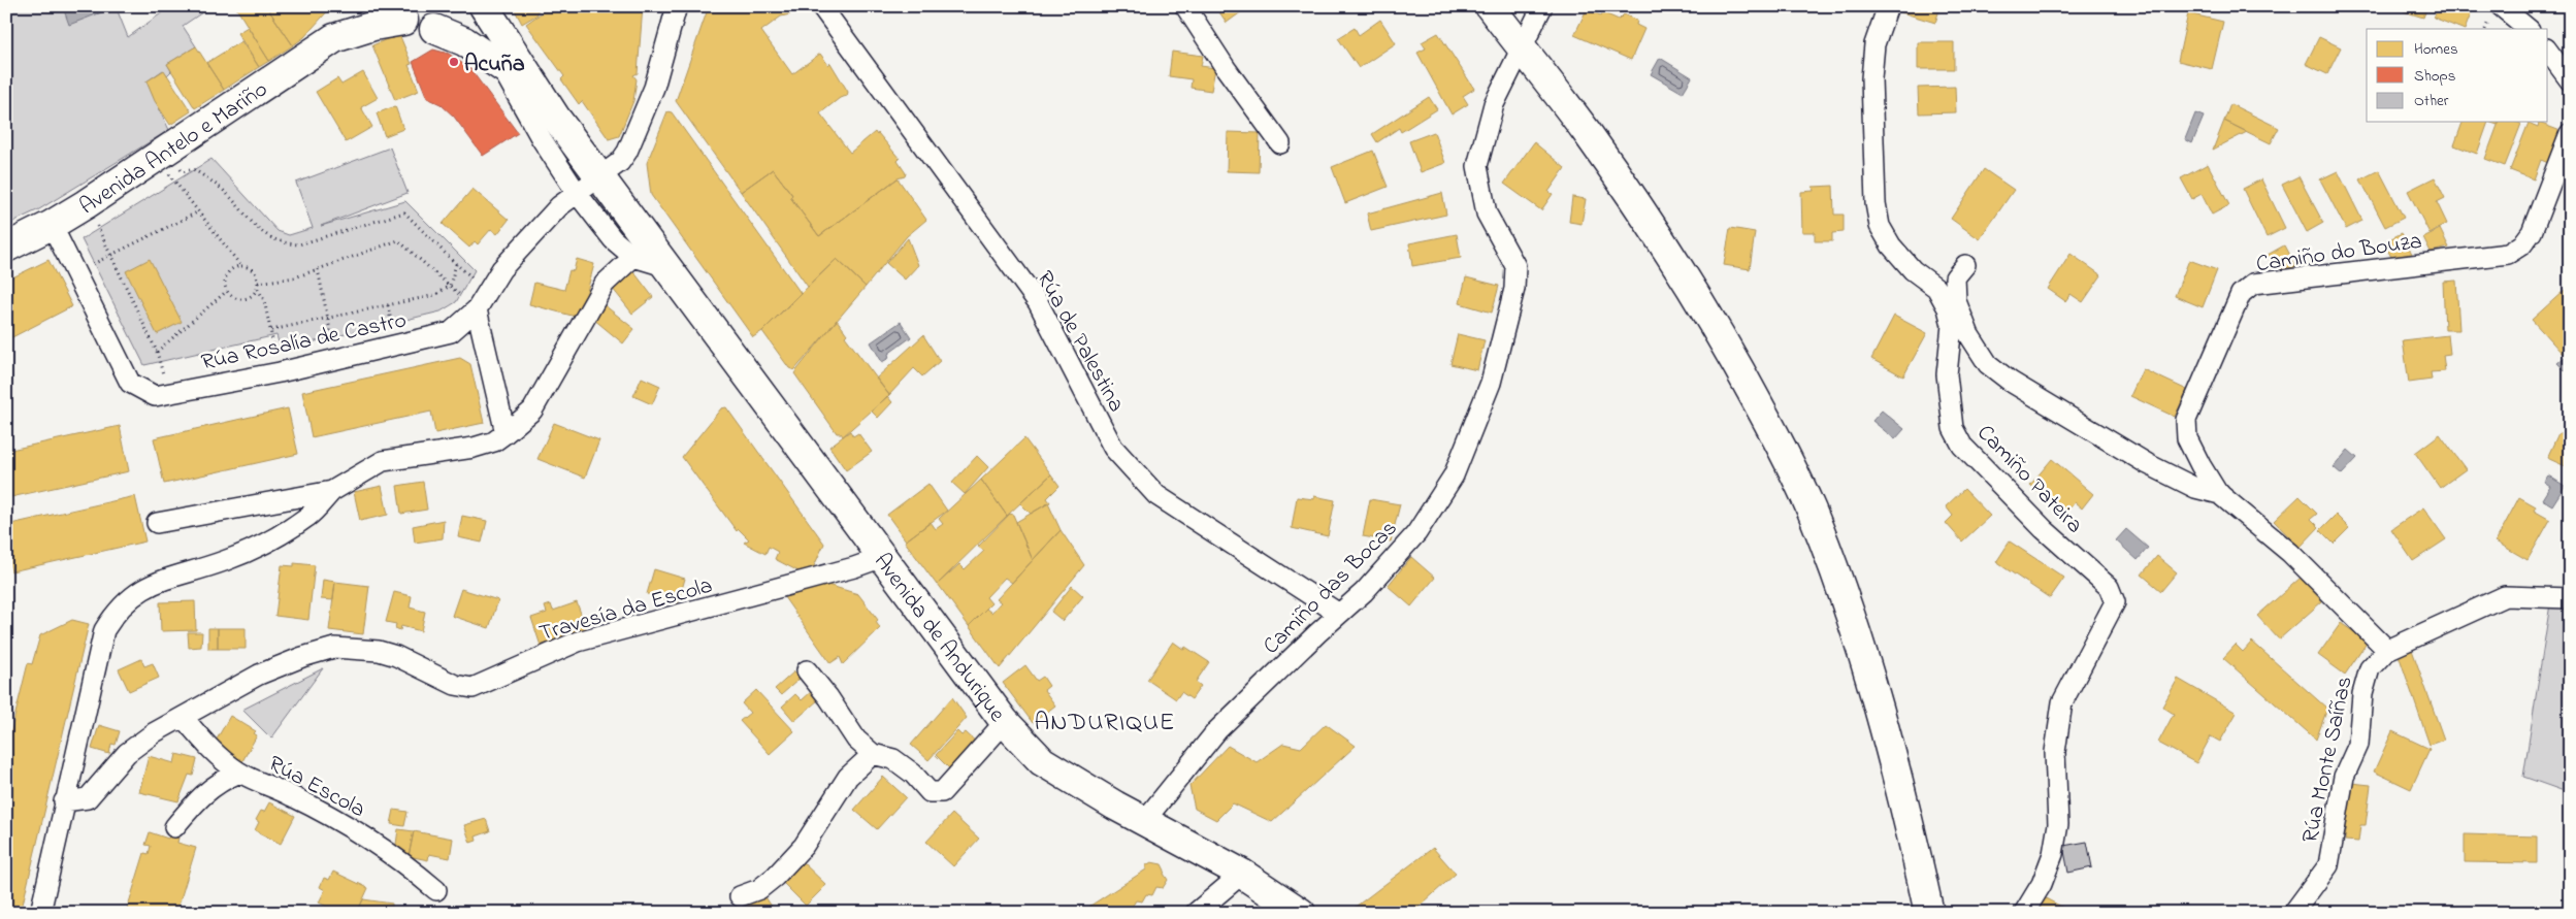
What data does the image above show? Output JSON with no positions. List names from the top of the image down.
{
  "streets": {
    "main road": ["Avenida Antelo e Mariño", "Avenida de Andurique"],
    "street": [
      "Camiño do Bouza",
      "Rúa Rosalía de Castro",
      "Rúa de Palestina",
      "Camiño Pateira",
      "Camiño das Bocas",
      "Travesía da Escola",
      "Rúa Monte Saíñas",
      "Rúa Escola"
    ]
  },
  "crossings": [
    ["Avenida Antelo e Mariño", "Rúa Rosalía de Castro"],
    ["Camiño do Bouza", "Rúa Monte Saíñas"],
    ["Rúa Rosalía de Castro", "Avenida de Andurique"],
    ["Rúa de Palestina", "Camiño das Bocas"],
    ["Camiño das Bocas", "Avenida de Andurique"],
    ["Travesía da Escola", "Avenida de Andurique"],
    ["Travesía da Escola", "Rúa Escola"]
  ],
  "districts": ["ANDURIQUE"],
  "places": ["Acuña"],
  "legend": ["Homes", "Shops", "Other"]
}
